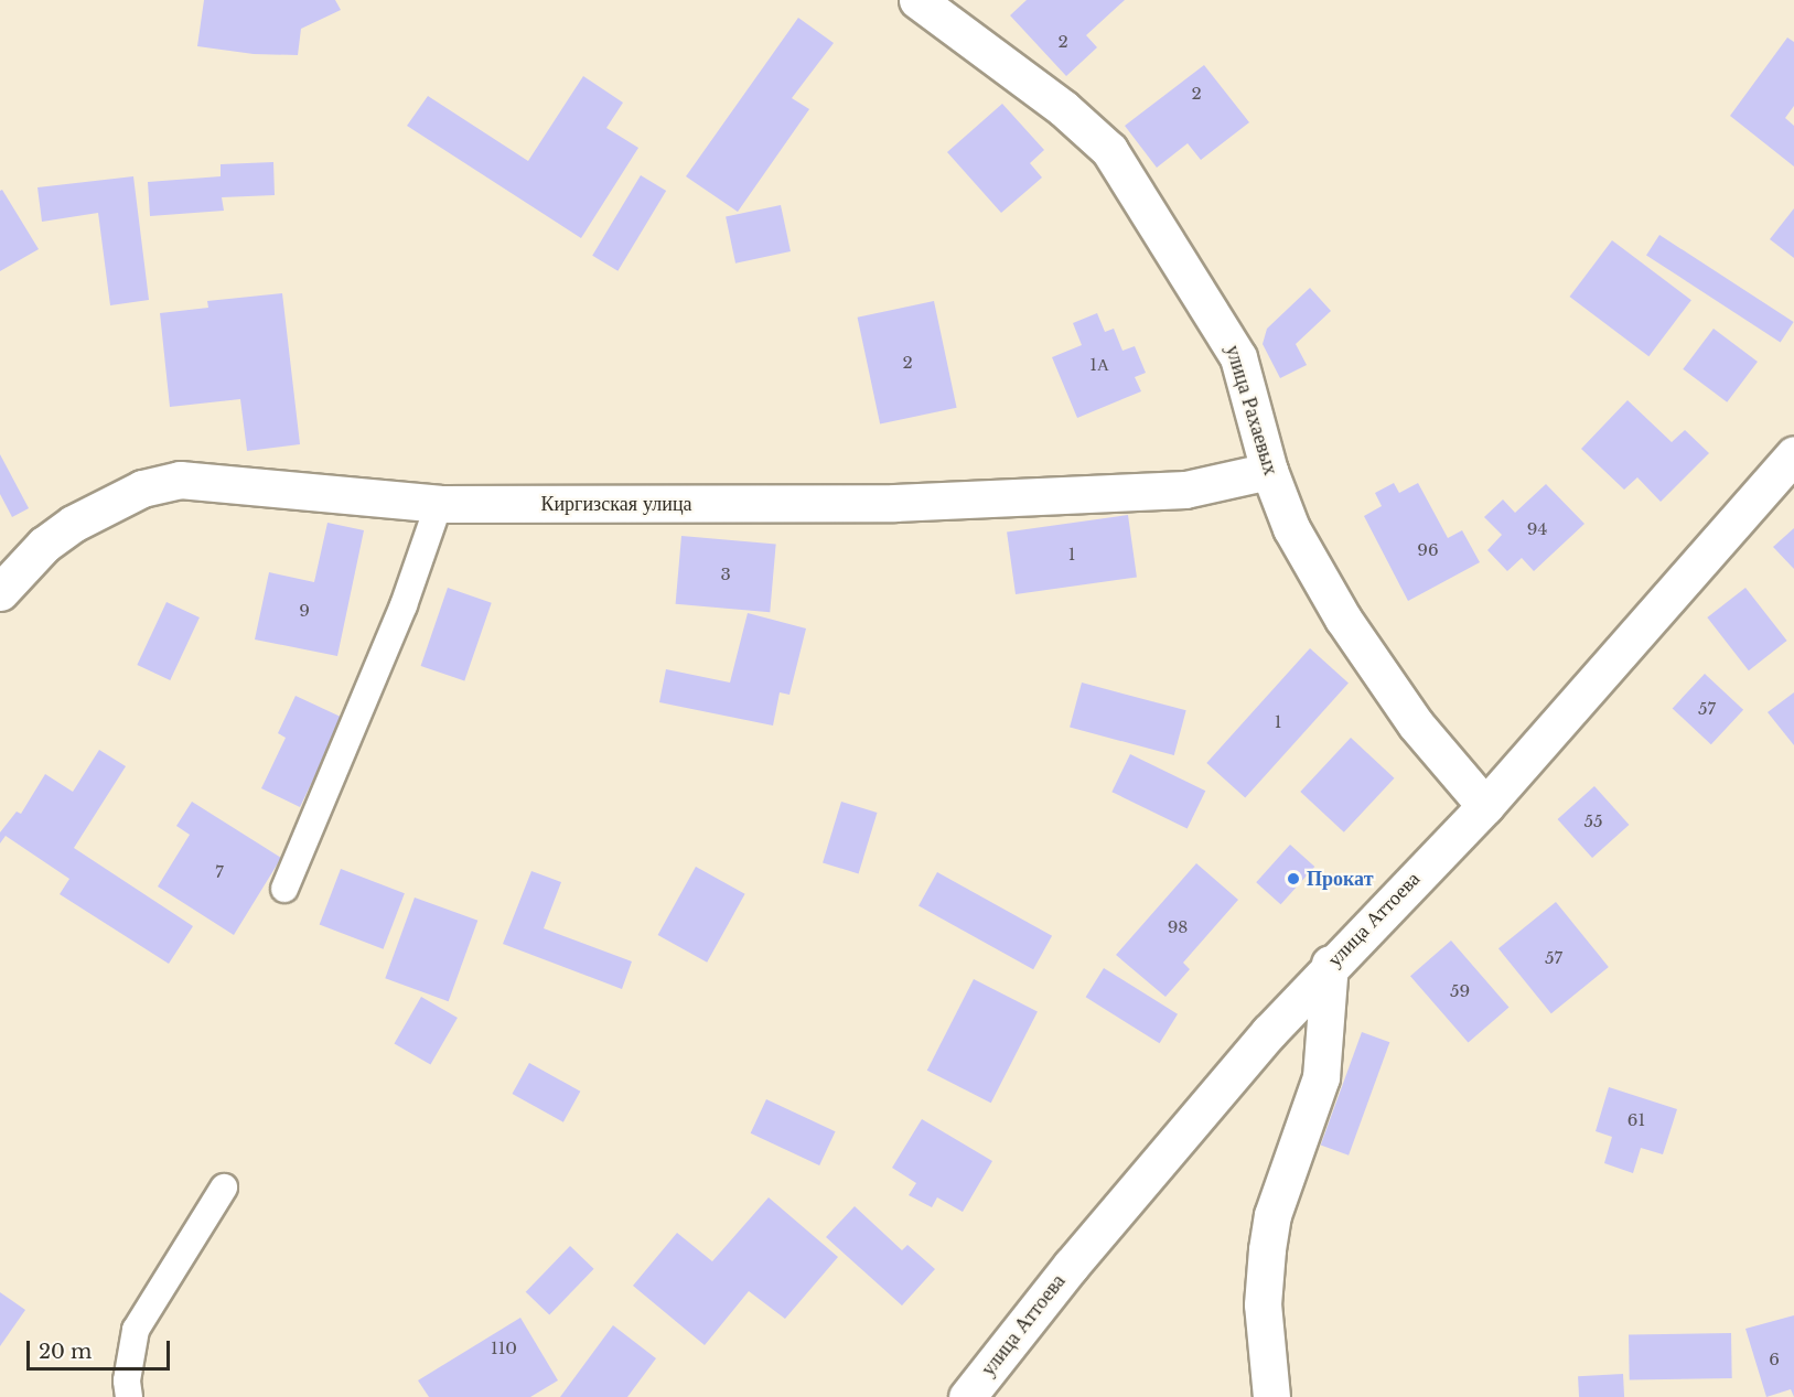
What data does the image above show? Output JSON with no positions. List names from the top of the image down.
{
  "streets": {
    "street": ["улица Рахаевых", "Киргизская улица", "улица Аттоева"]
  },
  "crossings": [
    ["улица Рахаевых", "Киргизская улица"],
    ["улица Рахаевых", "улица Аттоева"]
  ],
  "places": ["Прокат"],
  "house_numbers": [
    "2",
    "2",
    "2",
    "1А",
    "94",
    "96",
    "1",
    "3",
    "9",
    "57",
    "1",
    "55",
    "7",
    "98",
    "57",
    "59",
    "61",
    "110",
    "6"
  ],
  "scale_bar": "20 m"
}
